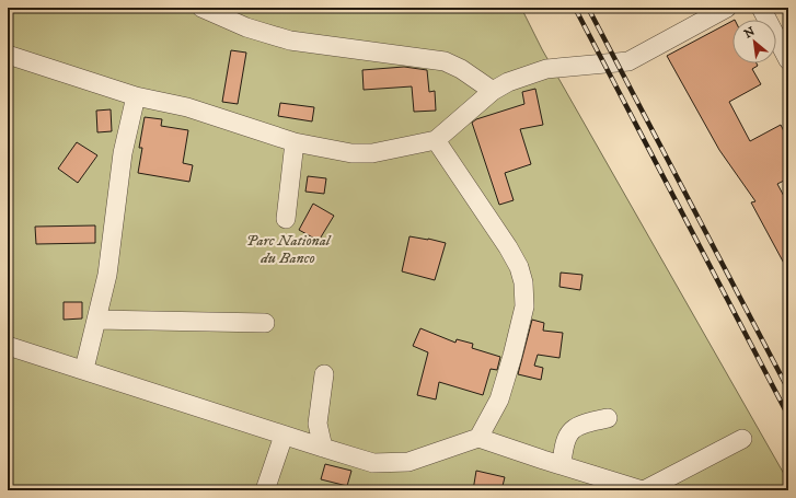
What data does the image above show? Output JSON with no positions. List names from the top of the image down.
{
  "parks": ["Parc National du Banco"],
  "north": "top left"
}
